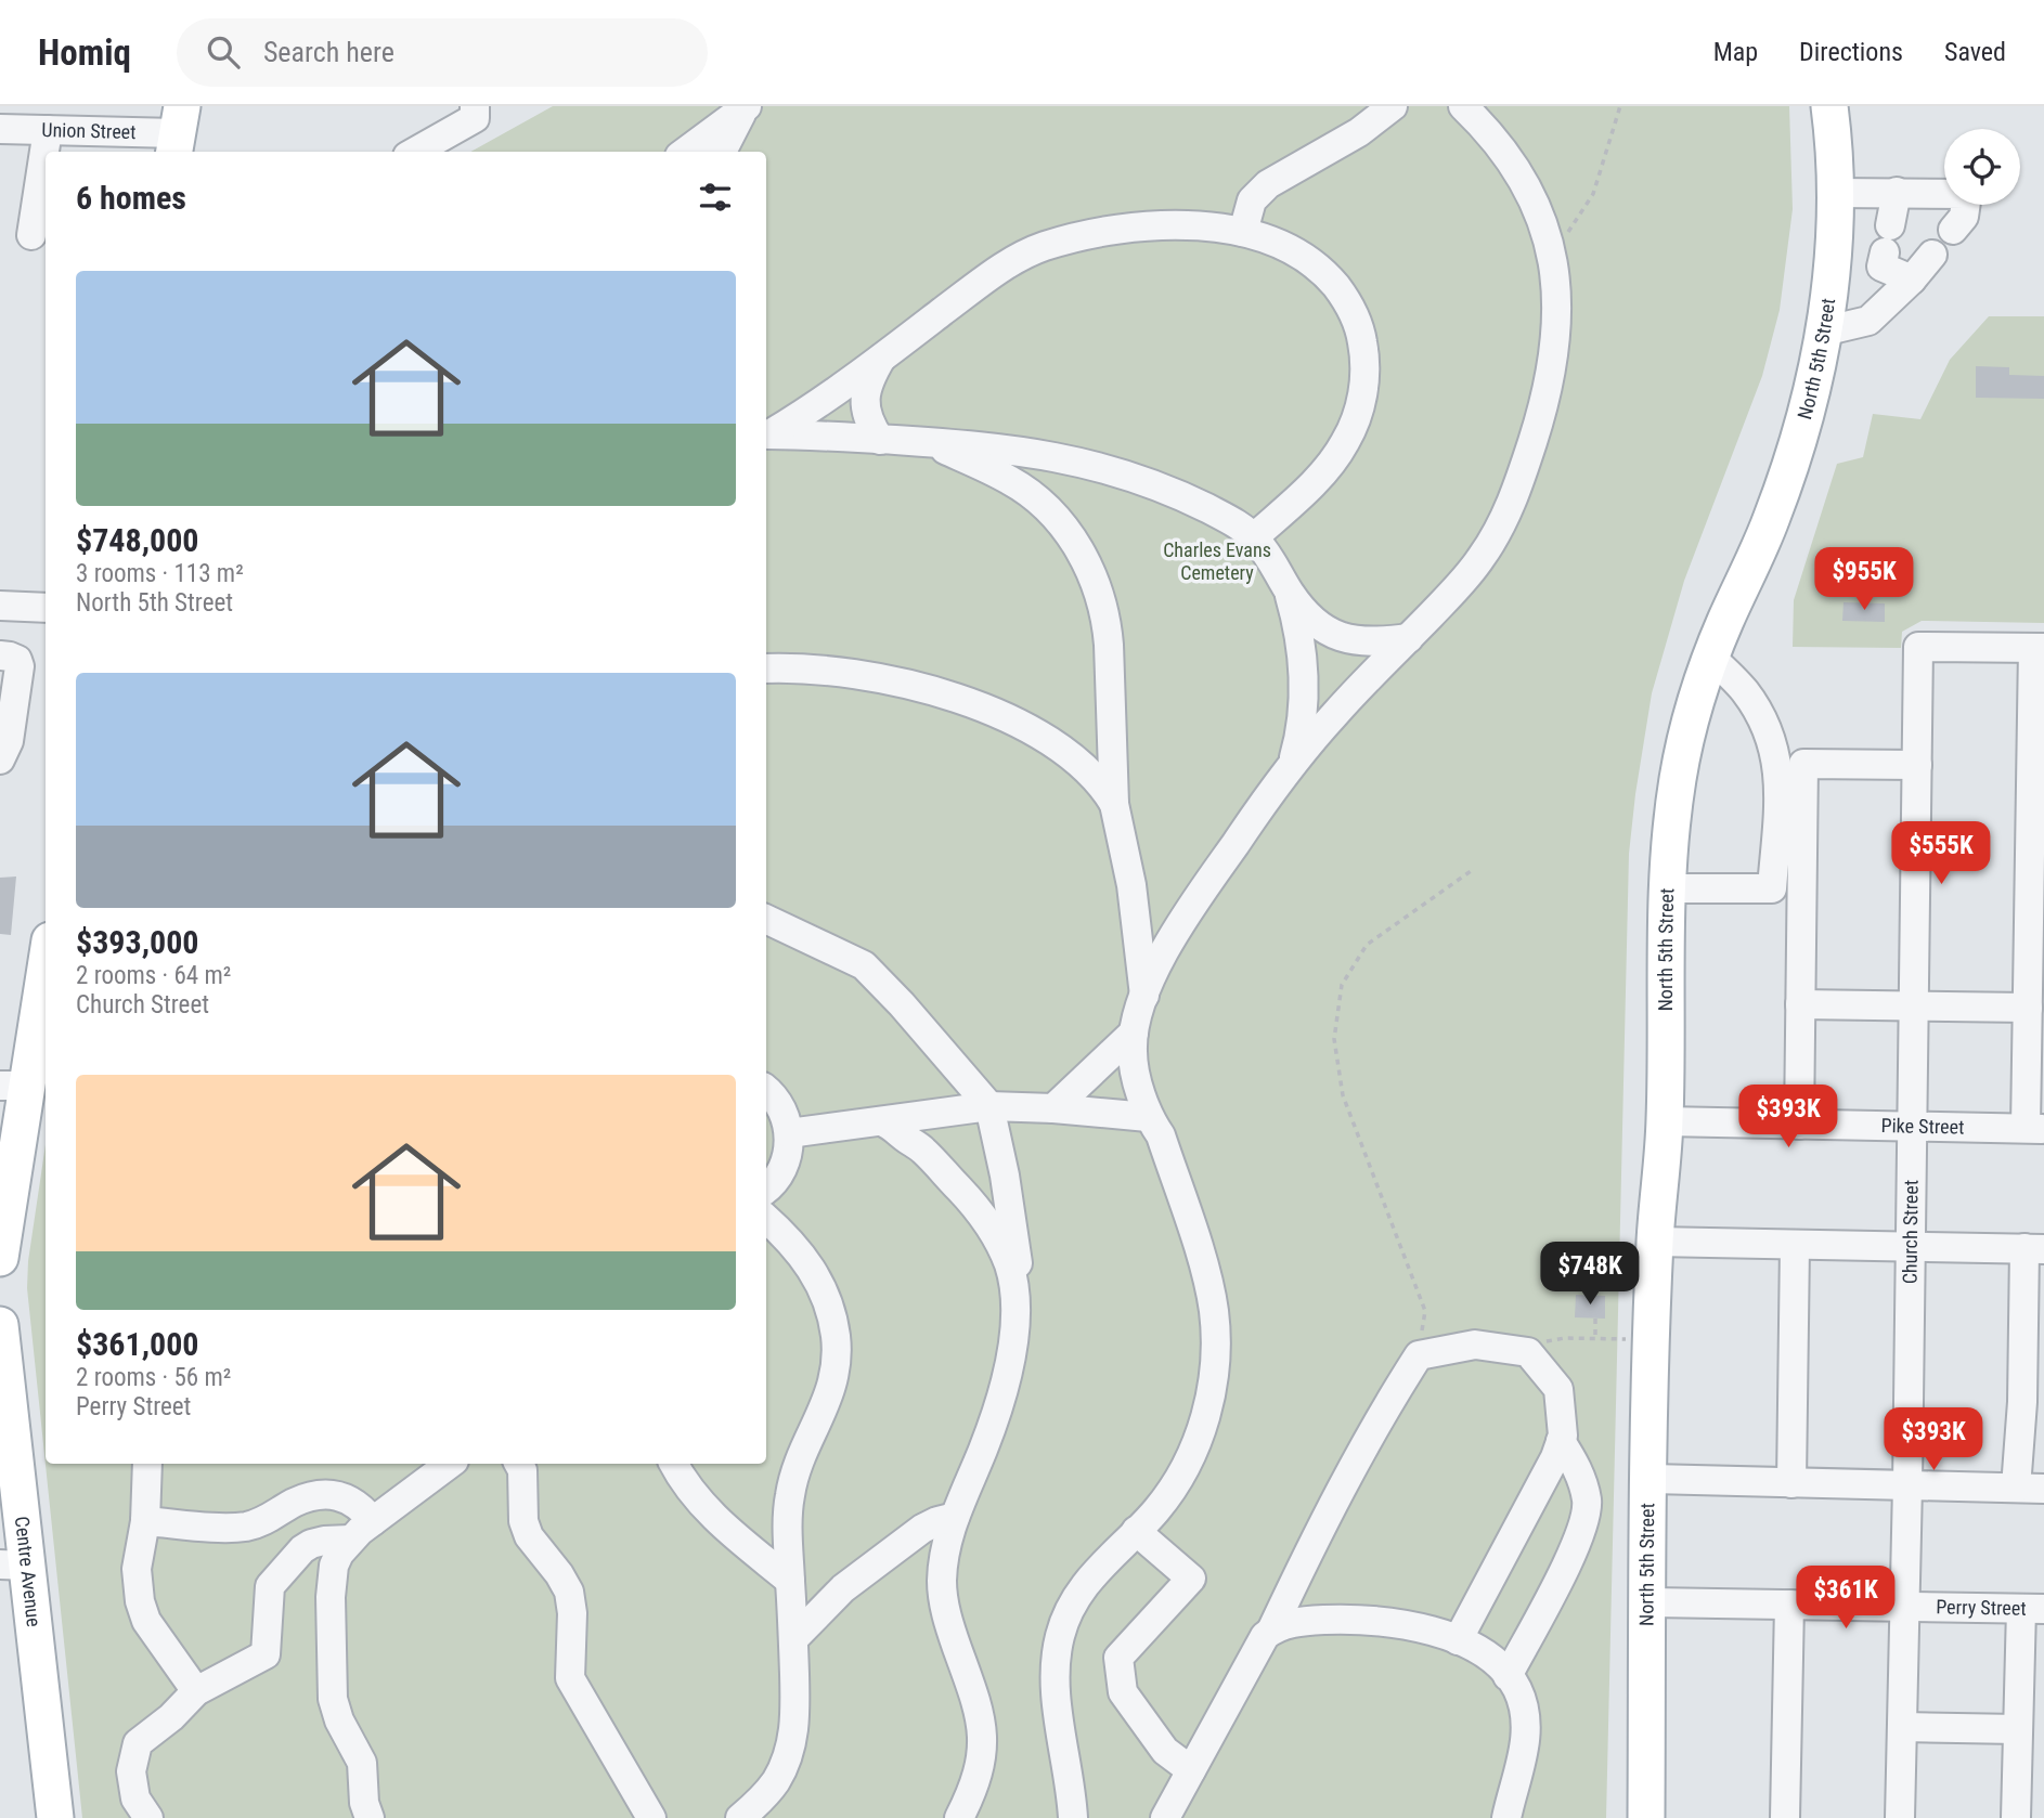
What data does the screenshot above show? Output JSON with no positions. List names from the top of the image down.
{
  "streets": {
    "main road": ["North 5th Street", "Centre Avenue"],
    "street": [
      "Union Street",
      "Pike Street",
      "Church Street",
      "Perry Street"
    ]
  },
  "crossings": [
    ["North 5th Street", "Pike Street"],
    ["North 5th Street", "Perry Street"],
    ["Pike Street", "Church Street"],
    ["Church Street", "Perry Street"]
  ],
  "parks": ["Charles Evans Cemetery"],
  "page": {
    "header": "Homiq",
    "search": "Search here",
    "nav": ["Map", "Directions", "Saved"],
    "heading": "6 homes",
    "list": [
      {
        "name": "$748,000",
        "note": "3 rooms · 113 m² · North 5th Street"
      },
      {
        "name": "$393,000",
        "note": "2 rooms · 64 m² · Church Street"
      },
      {
        "name": "$361,000",
        "note": "2 rooms · 56 m² · Perry Street"
      }
    ],
    "price": [
      "$955K",
      "$555K",
      "$393K",
      "$748K",
      "$393K",
      "$361K"
    ]
  }
}
